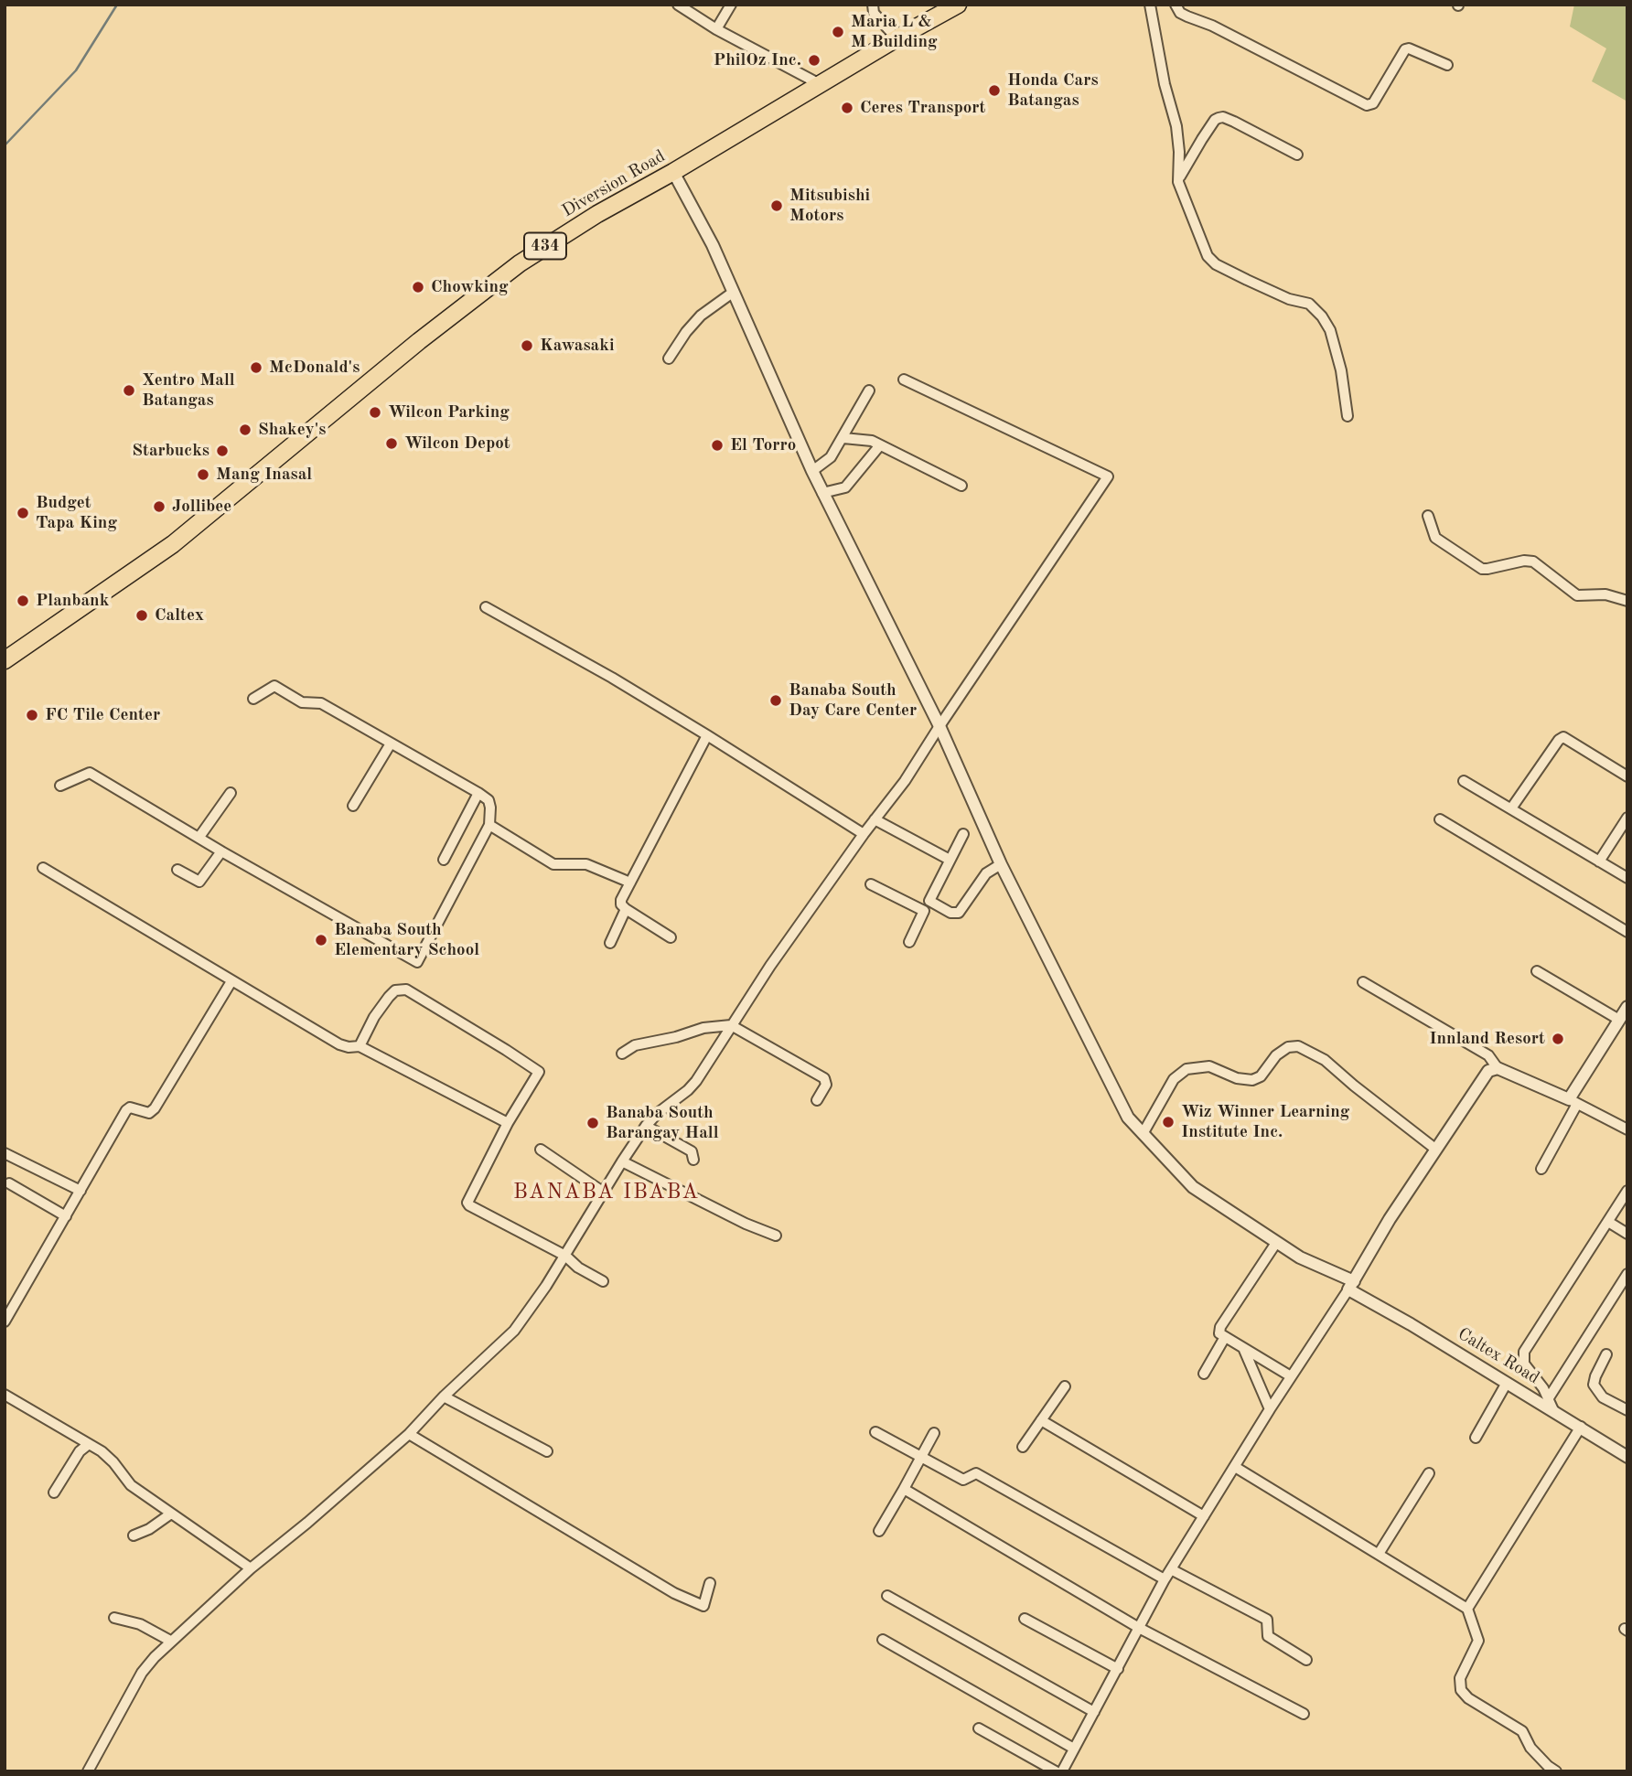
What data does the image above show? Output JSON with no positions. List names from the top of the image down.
{
  "streets": {
    "highway": ["Diversion Road", "434"],
    "street": ["Caltex Road"]
  },
  "crossings": [
    ["Diversion Road", "Caltex Road"]
  ],
  "districts": ["BANABA IBABA"],
  "places": [
    "Maria L & M Building",
    "PhilOz Inc.",
    "Honda Cars Batangas",
    "Ceres Transport",
    "Mitsubishi Motors",
    "Chowking",
    "Kawasaki",
    "McDonald's",
    "Xentro Mall Batangas",
    "Wilcon Parking",
    "Shakey's",
    "Wilcon Depot",
    "El Torro",
    "Starbucks",
    "Mang Inasal",
    "Jollibee",
    "Budget Tapa King",
    "Planbank",
    "Caltex",
    "Banaba South Day Care Center",
    "FC Tile Center",
    "Banaba South Elementary School",
    "Innland Resort",
    "Wiz Winner Learning Institute Inc.",
    "Banaba South Barangay Hall"
  ]
}
